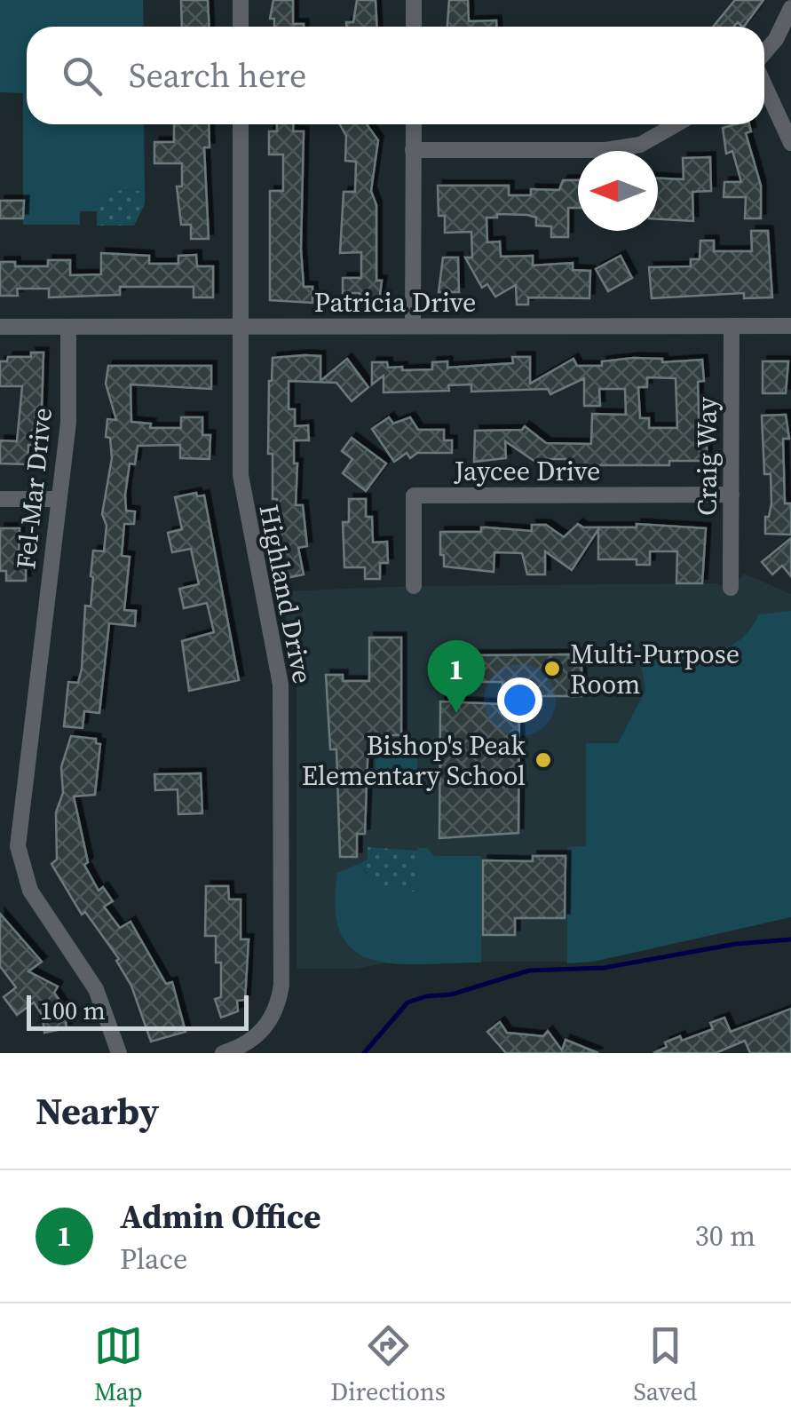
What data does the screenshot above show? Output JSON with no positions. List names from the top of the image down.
{
  "streets": {
    "street": [
      "Patricia Drive",
      "Craig Way",
      "Jaycee Drive",
      "Fel-Mar Drive",
      "Highland Drive"
    ]
  },
  "crossings": [
    ["Patricia Drive", "Craig Way"],
    ["Patricia Drive", "Fel-Mar Drive"],
    ["Patricia Drive", "Highland Drive"],
    ["Craig Way", "Jaycee Drive"]
  ],
  "places": ["Multi-Purpose Room", "Bishop's Peak Elementary School"],
  "scale_bar": "100 m",
  "north": "left",
  "page": {
    "search": "Search here",
    "pins": "1",
    "scale": "100 m",
    "heading": "Nearby",
    "list": [
      {
        "mark": "1",
        "name": "Admin Office",
        "note": "Place",
        "value": "30 m"
      }
    ],
    "nav": ["Map", "Directions", "Saved"]
  }
}
